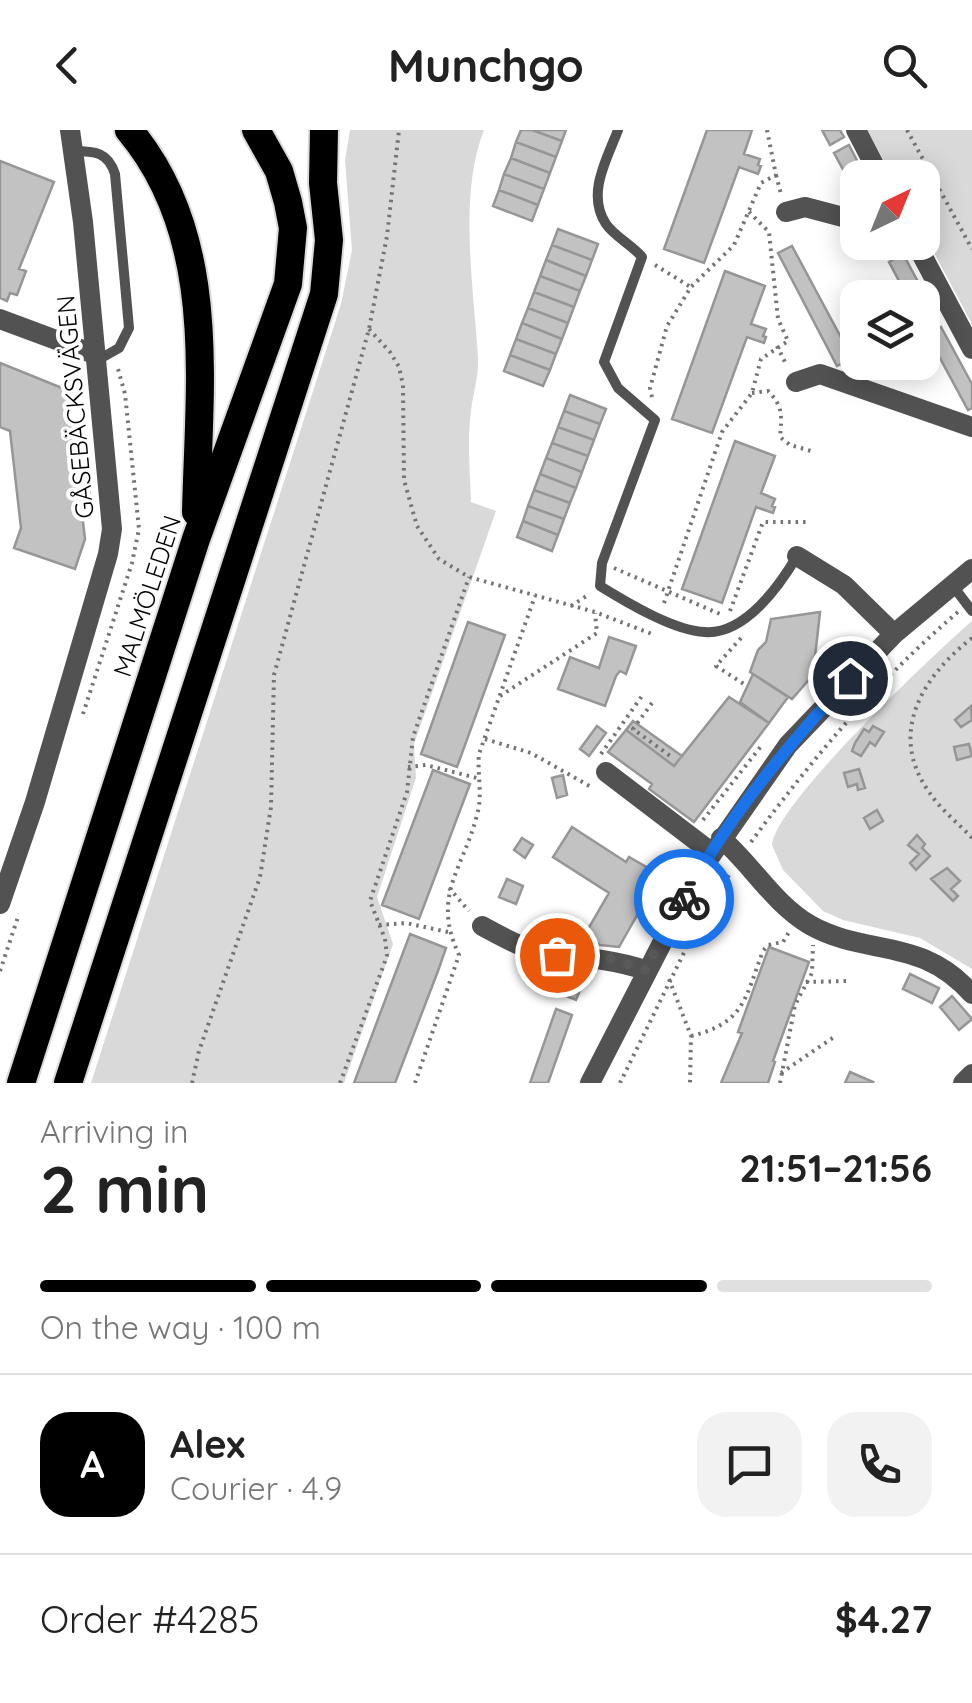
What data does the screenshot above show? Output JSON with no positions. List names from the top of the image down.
{
  "streets": {
    "highway": ["MALMÖLEDEN"],
    "street": ["GÅSEBÄCKSVÄGEN"]
  },
  "north": "top right",
  "page": {
    "header": "Munchgo",
    "heading": ["2 min", "Arriving in", "21:51–21:56"],
    "panel": [
      "Alex",
      "Courier · 4.9",
      "Order #4285",
      "$4.27"
    ],
    "bar": "On the way · 100 m",
    "round": "A"
  }
}
